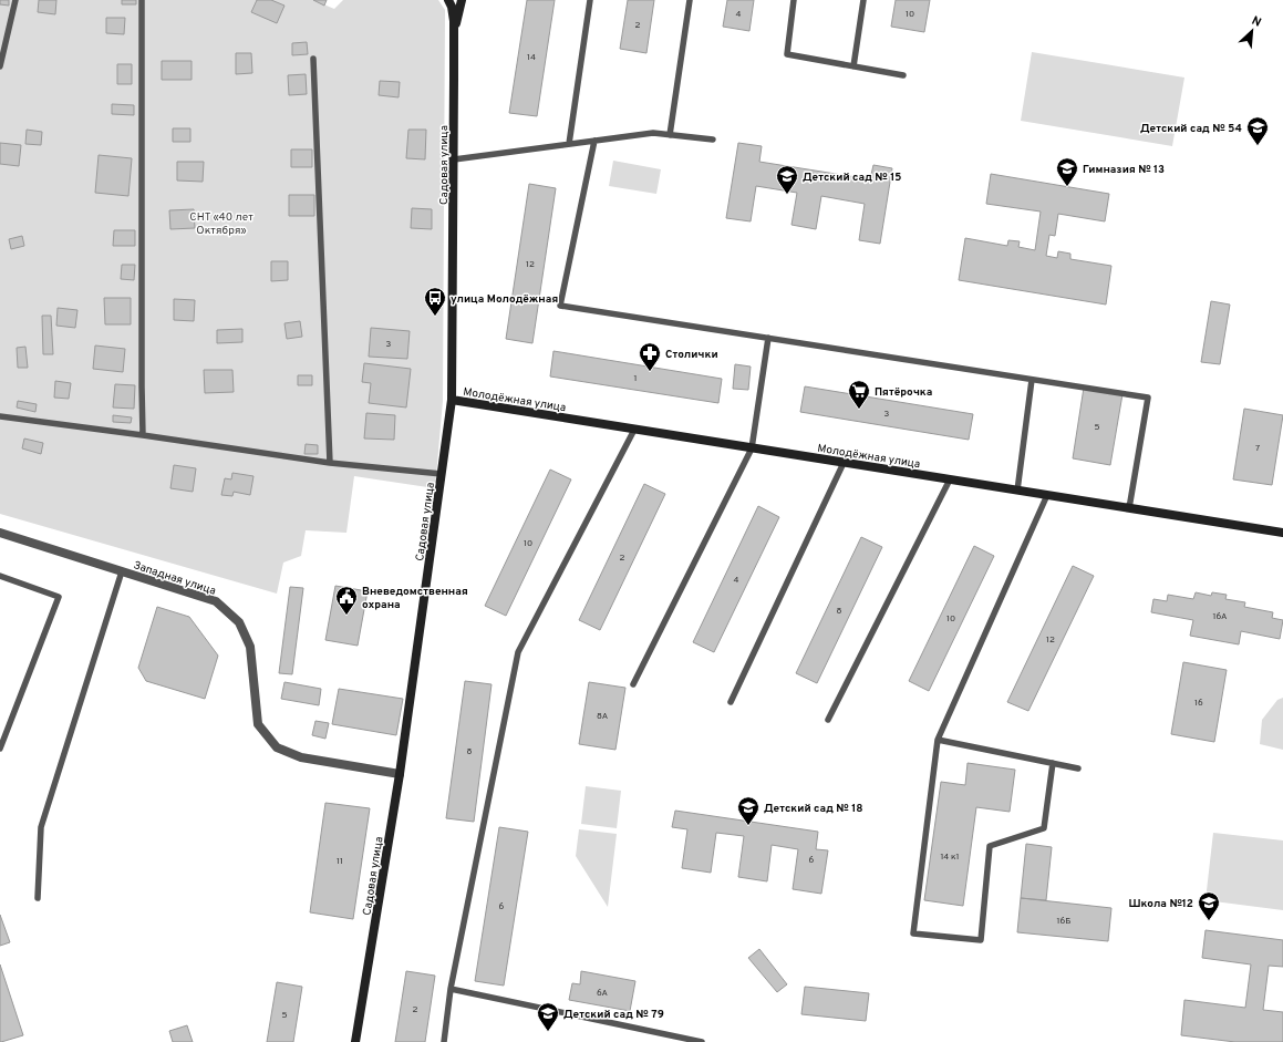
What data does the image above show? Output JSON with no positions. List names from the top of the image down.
{
  "streets": {
    "street": ["Садовая улица", "Молодёжная улица", "Западная улица"]
  },
  "crossings": [
    ["Садовая улица", "Молодёжная улица"],
    ["Садовая улица", "Западная улица"]
  ],
  "parks": ["СНТ «40 лет Октября»"],
  "places": {
    "school or university": [
      "Детский сад № 54",
      "Гимназия № 13",
      "Детский сад № 15",
      "Детский сад № 18",
      "Школа №12",
      "Детский сад № 79"
    ],
    "bus stop": ["улица Молодёжная"],
    "pharmacy": ["Столички"],
    "supermarket": ["Пятёрочка"],
    "public building": ["Вневедомственная охрана"]
  },
  "house_numbers": [
    "4",
    "10",
    "2",
    "14",
    "12",
    "3",
    "1",
    "3",
    "5",
    "7",
    "10",
    "2",
    "4",
    "8",
    "16А",
    "10",
    "12",
    "16",
    "8А",
    "8",
    "14 к1",
    "6",
    "11",
    "6",
    "16Б",
    "6А",
    "2",
    "5"
  ],
  "north": "top right"
}
